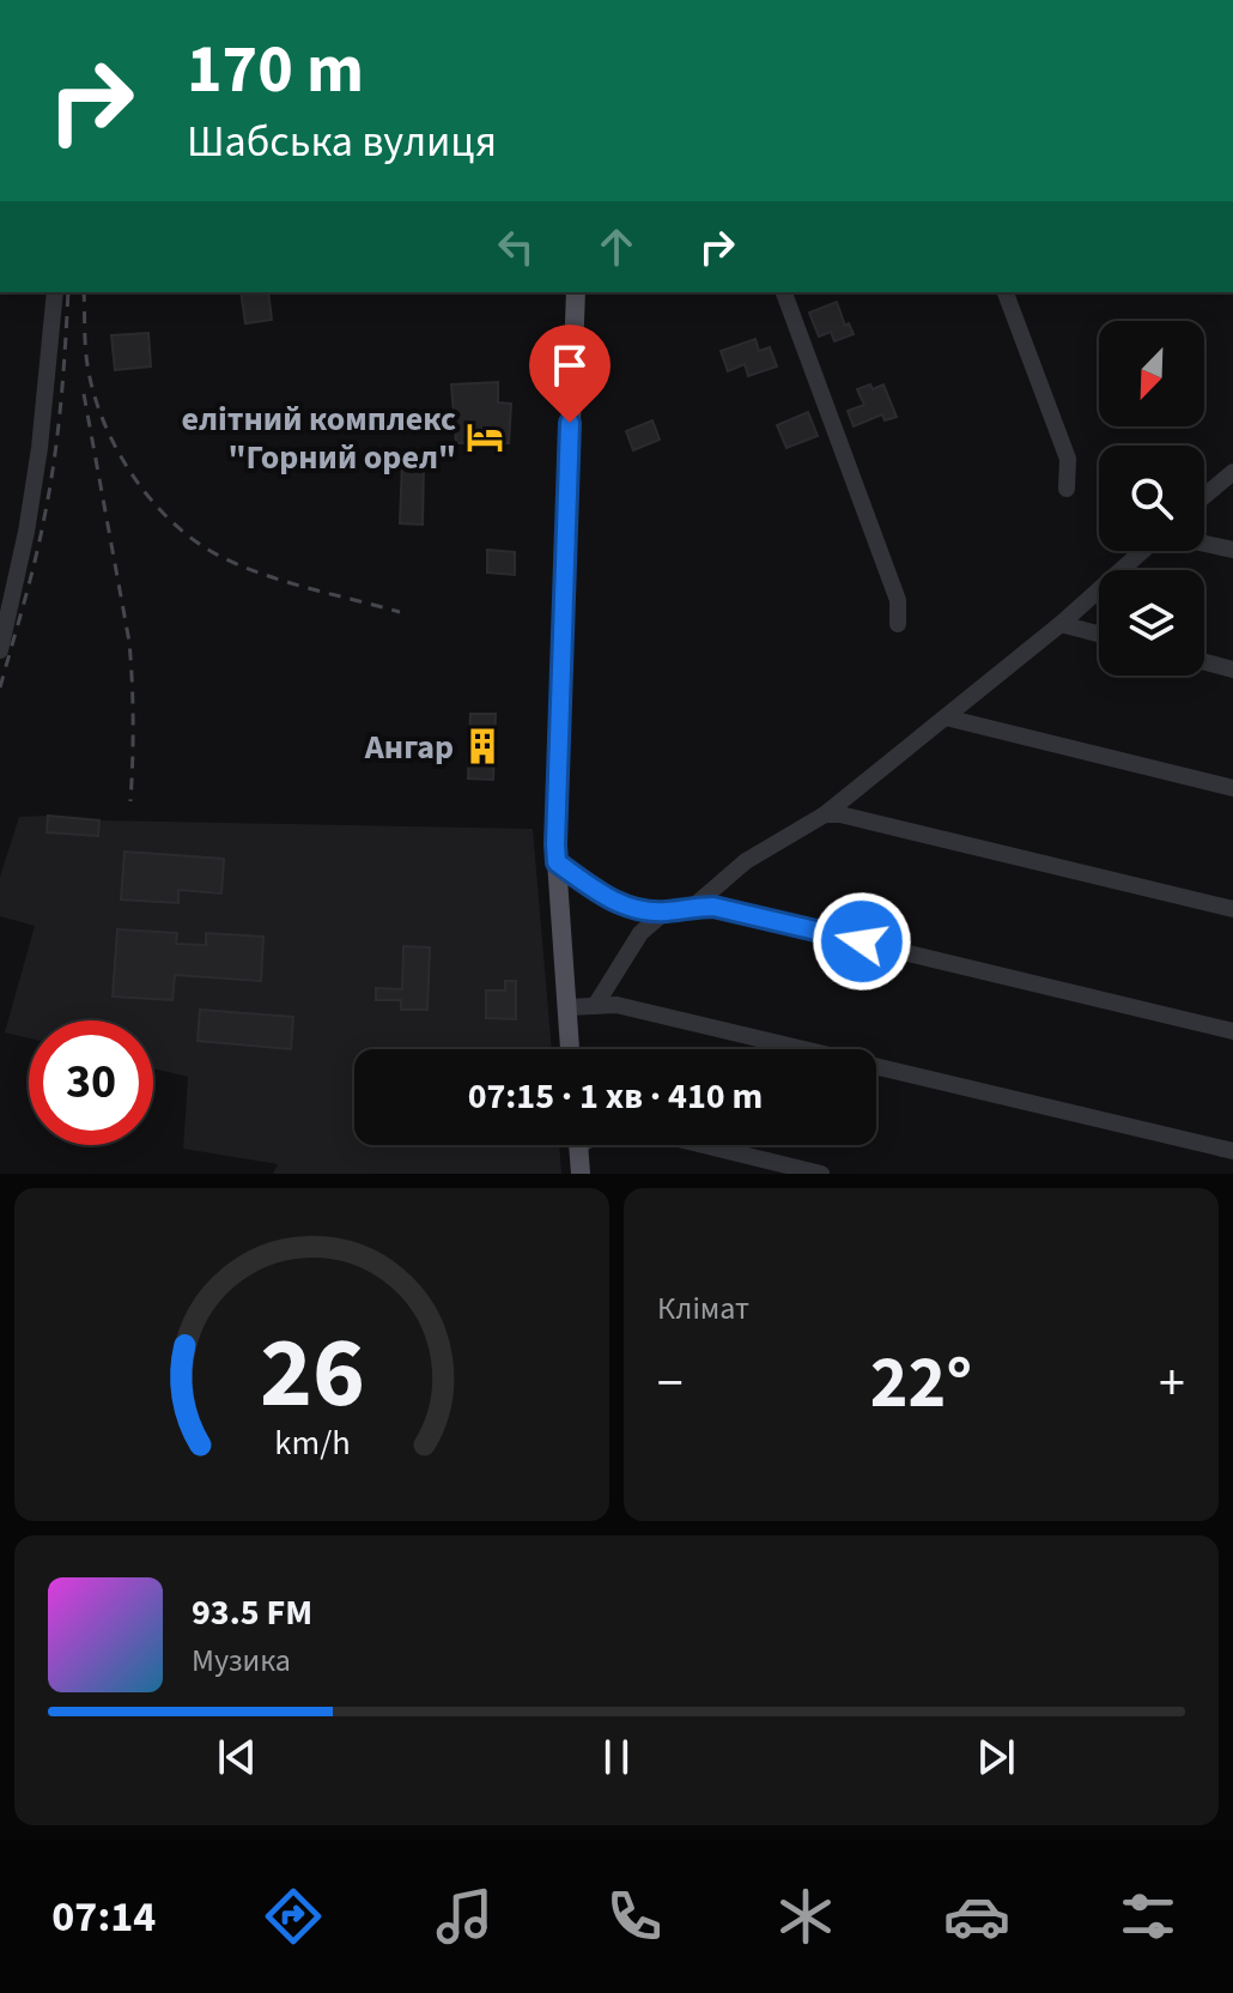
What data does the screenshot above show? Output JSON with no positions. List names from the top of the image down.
{
  "places": {
    "hotel": ["елітний комплекс \"Горний орел\""],
    "building": ["Ангар"]
  },
  "north": "bottom left",
  "page": {
    "turn": ["170 m", "Шабська вулиця"],
    "limit": "30",
    "trip": "07:15 · 1 хв · 410 m",
    "tile": "Клімат",
    "heat": ["−", "22°", "+"],
    "song": ["93.5 FM", "Музика"],
    "tabs": "07:14",
    "gauge": ["26", "km/h"]
  }
}
